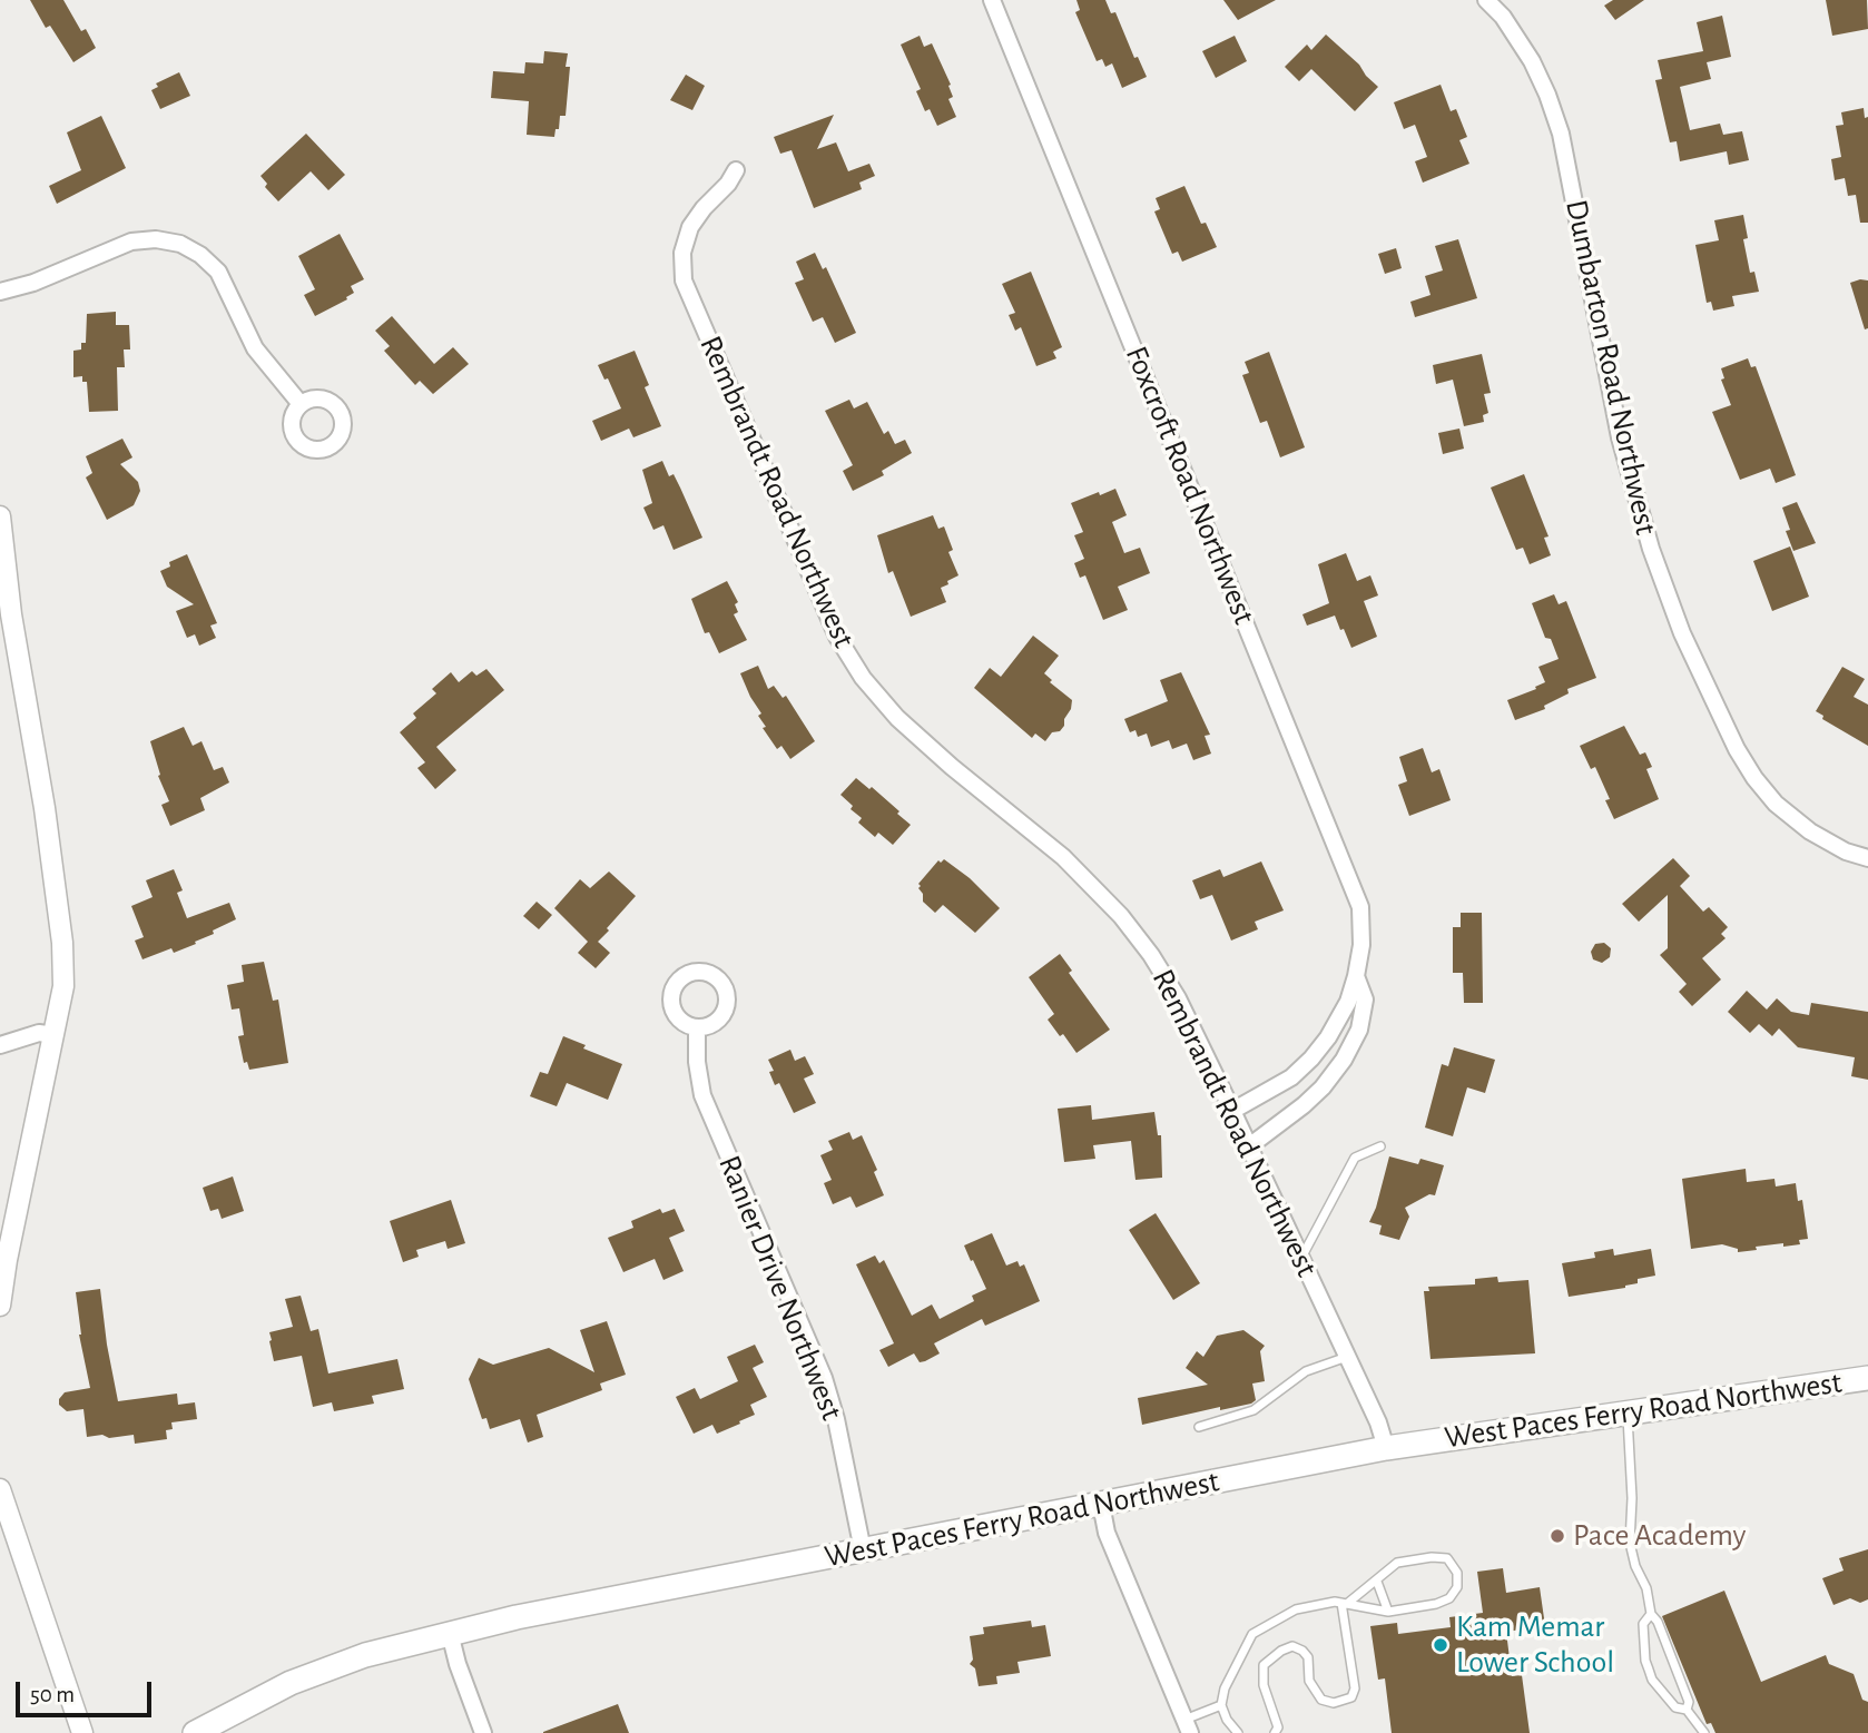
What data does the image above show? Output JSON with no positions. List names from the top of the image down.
{
  "streets": {
    "main road": ["West Paces Ferry Road Northwest"],
    "street": [
      "Dumbarton Road Northwest",
      "Foxcroft Road Northwest",
      "Rembrandt Road Northwest",
      "Ranier Drive Northwest"
    ]
  },
  "crossings": [
    ["Foxcroft Road Northwest", "Rembrandt Road Northwest"],
    ["Rembrandt Road Northwest", "West Paces Ferry Road Northwest"],
    ["Ranier Drive Northwest", "West Paces Ferry Road Northwest"]
  ],
  "places": ["Pace Academy", "Kam Memar Lower School"],
  "scale_bar": "50 m"
}
